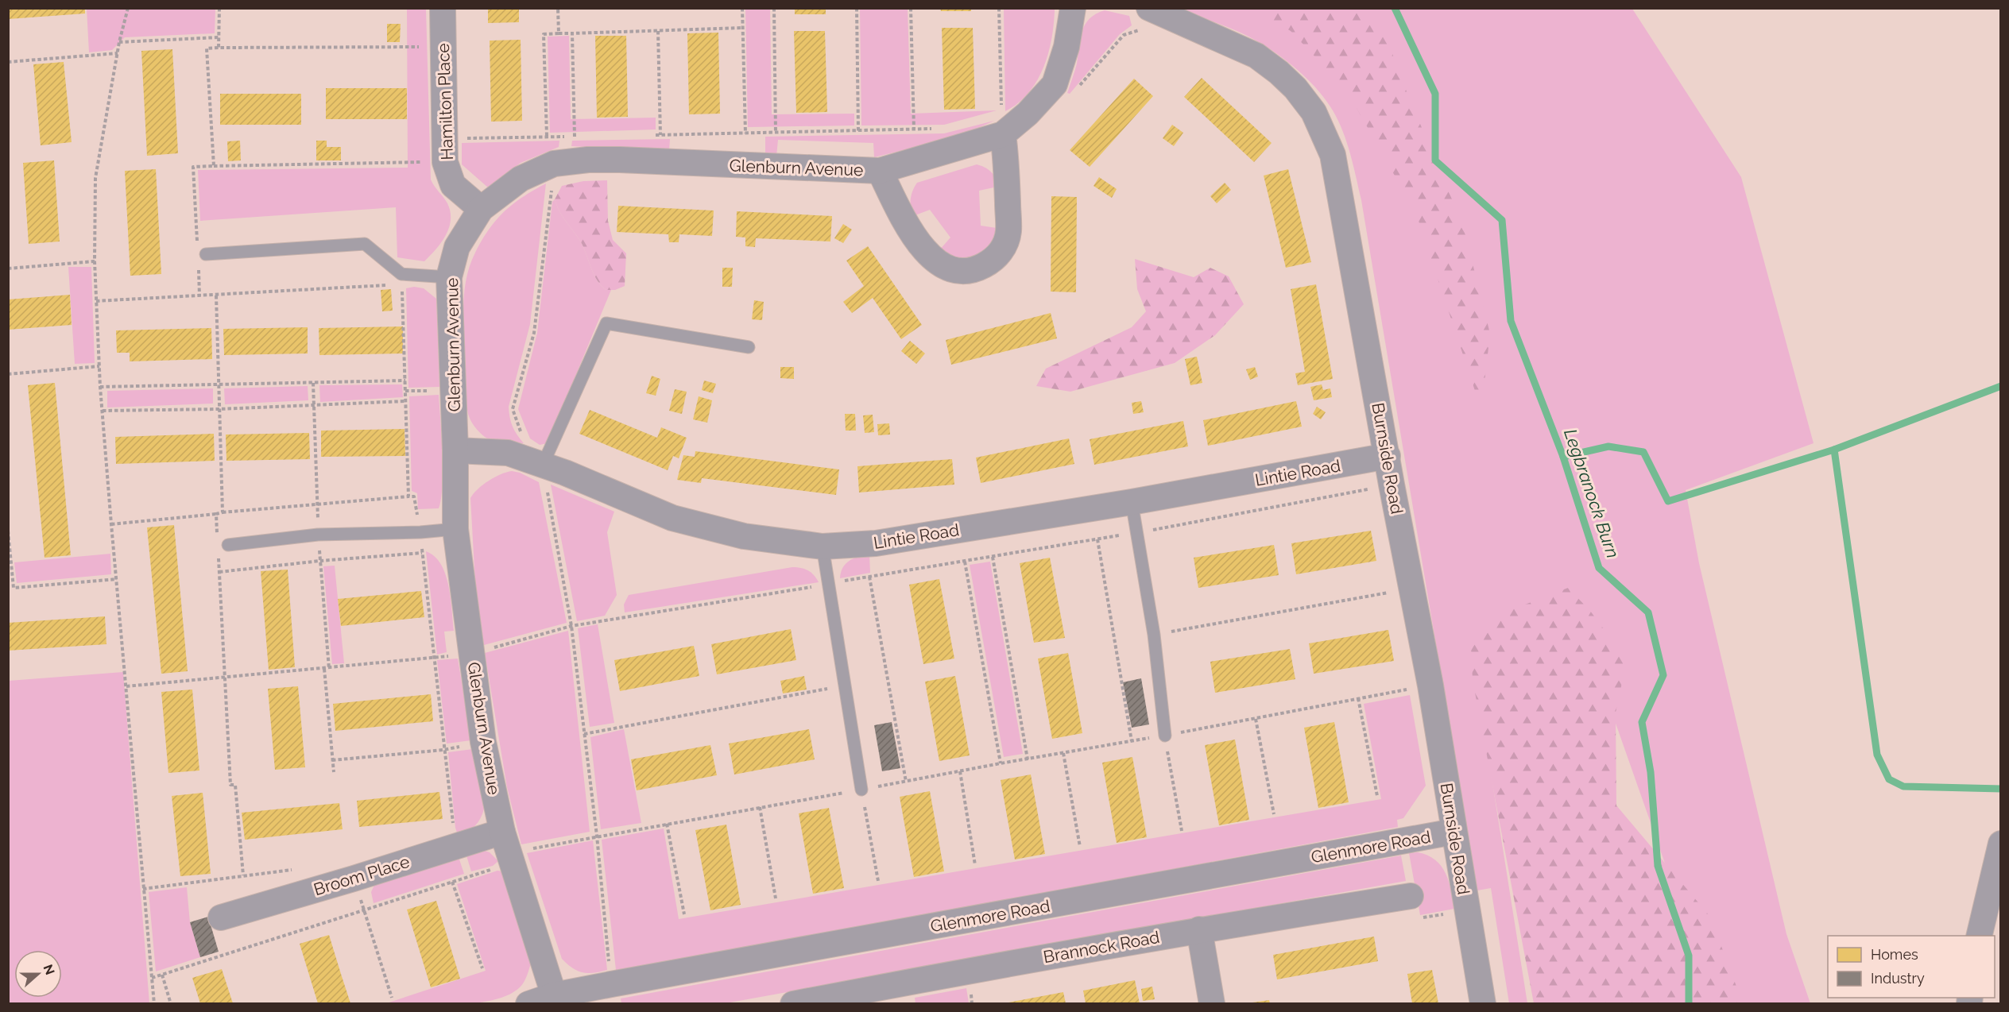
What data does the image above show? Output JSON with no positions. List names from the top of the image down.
{
  "streets": {
    "street": [
      "Hamilton Place",
      "Glenburn Avenue",
      "Burnside Road",
      "Lintie Road",
      "Glenmore Road",
      "Broom Place",
      "Brannock Road"
    ]
  },
  "crossings": [
    ["Hamilton Place", "Glenburn Avenue"],
    ["Glenburn Avenue", "Lintie Road"],
    ["Glenburn Avenue", "Glenmore Road"],
    ["Glenburn Avenue", "Broom Place"],
    ["Burnside Road", "Lintie Road"],
    ["Burnside Road", "Glenmore Road"]
  ],
  "water": ["Legbranock Burn"],
  "legend": ["Homes", "Industry"],
  "north": "right"
}
